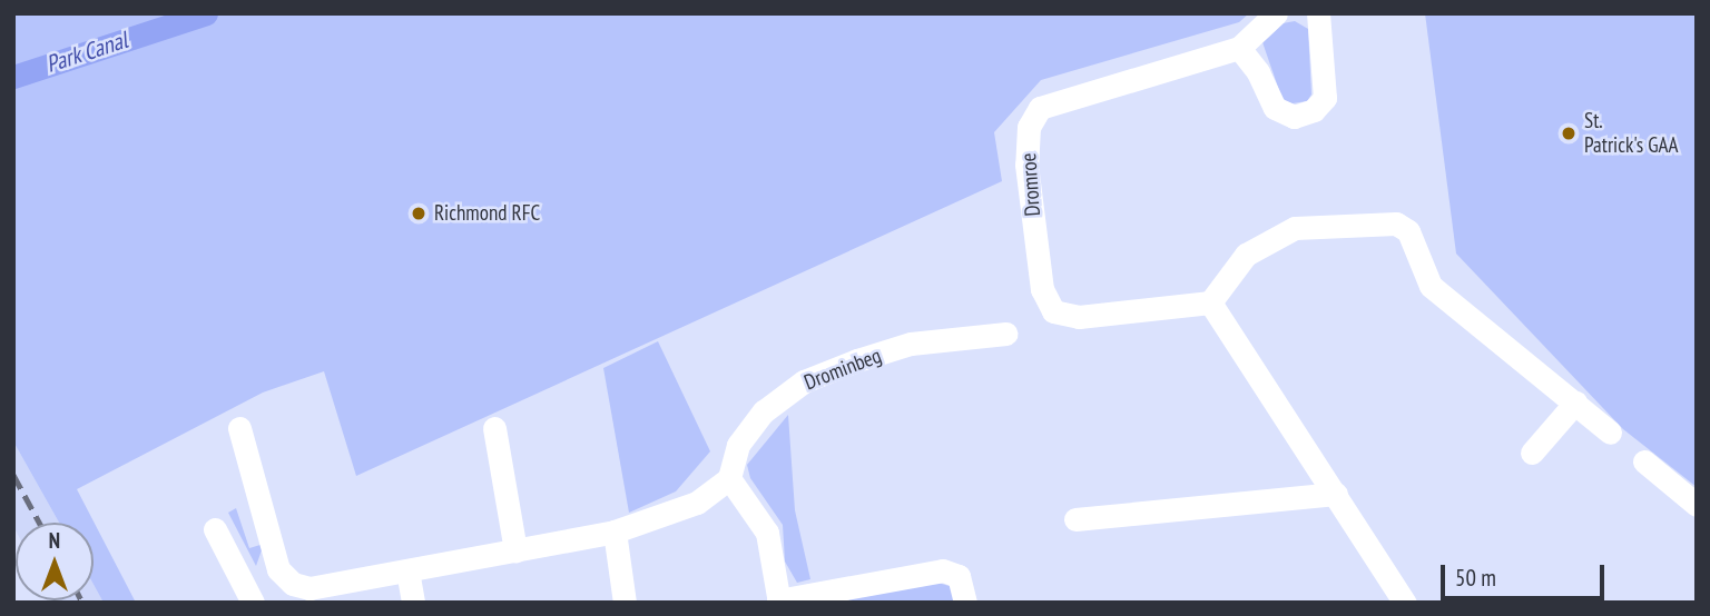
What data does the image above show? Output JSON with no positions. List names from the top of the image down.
{
  "streets": {
    "street": ["Dromroe", "Drominbeg"]
  },
  "water": ["Park Canal"],
  "places": ["St. Patrick's GAA", "Richmond RFC"],
  "scale_bar": "50 m",
  "north": "top"
}
